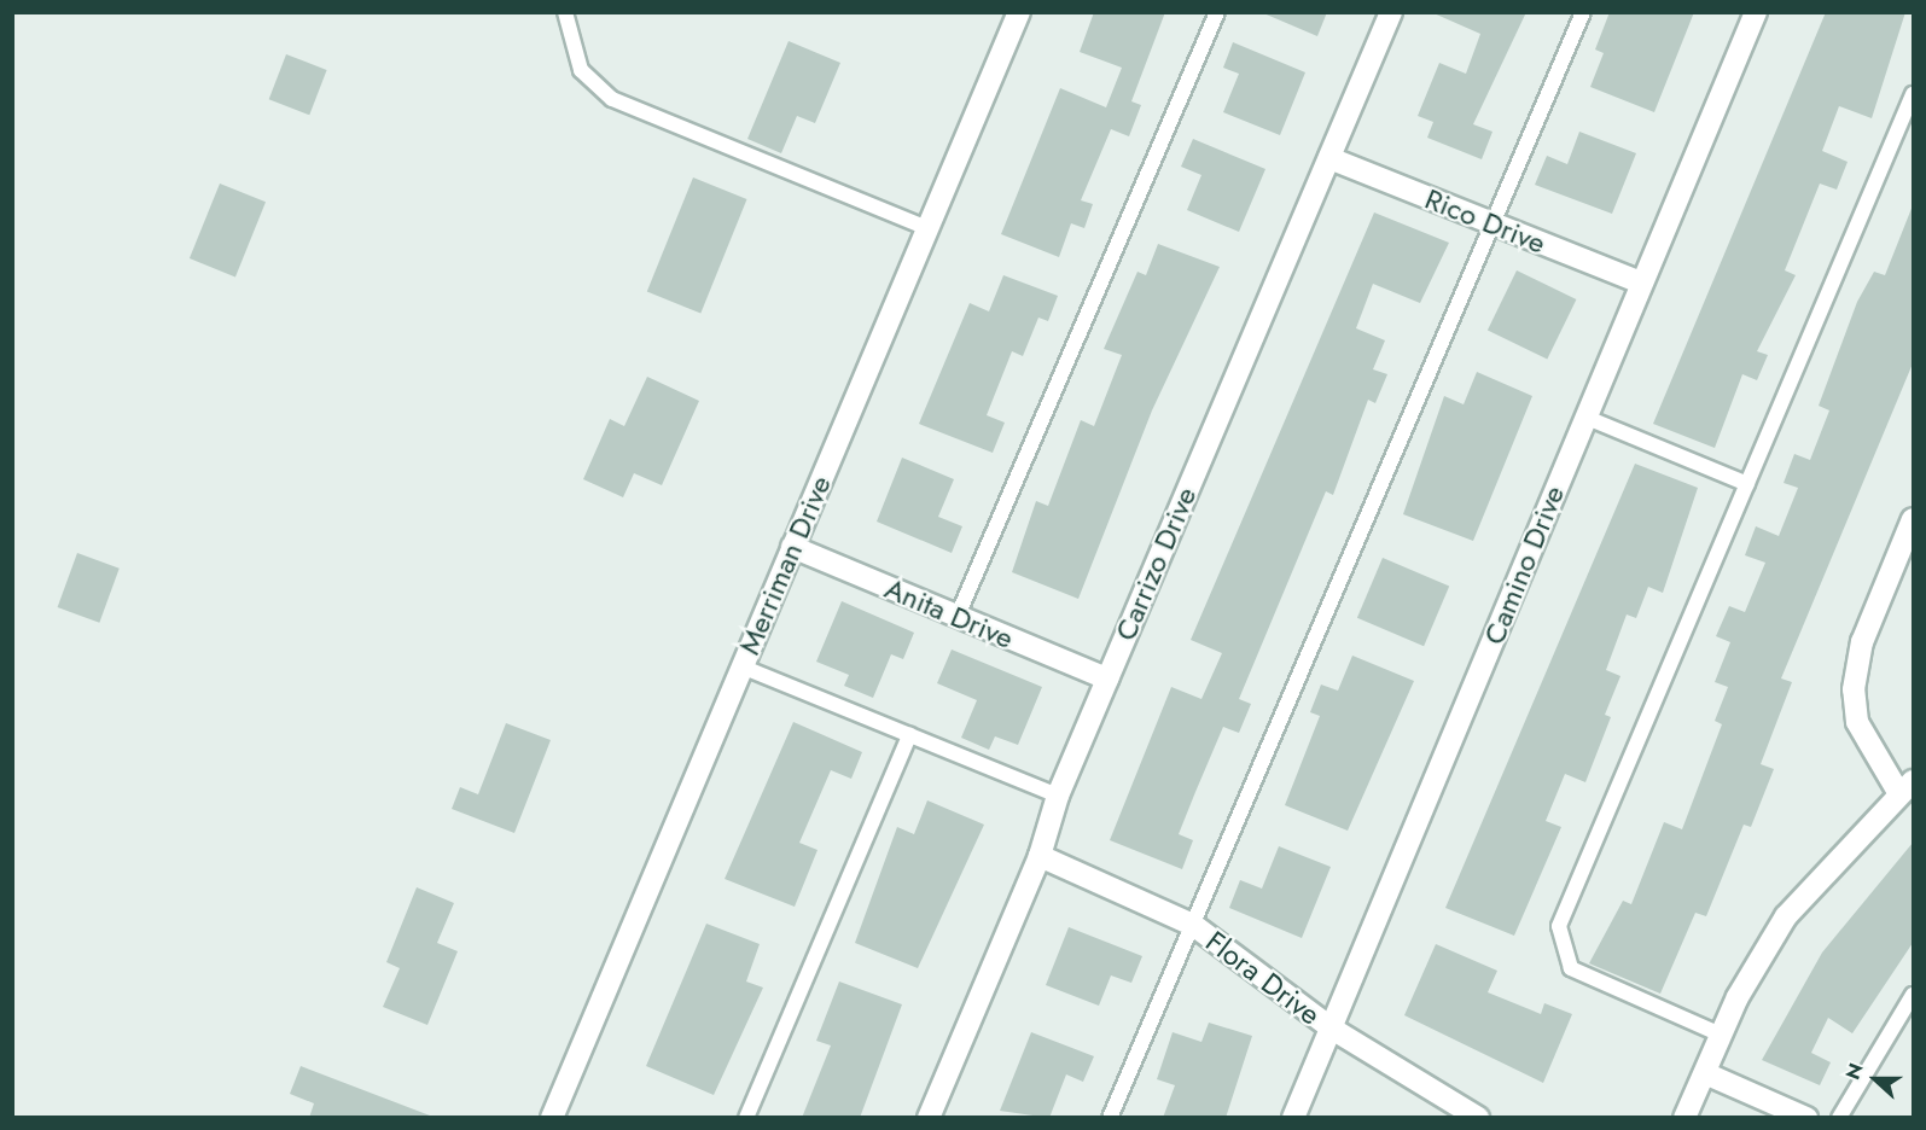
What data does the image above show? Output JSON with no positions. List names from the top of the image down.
{
  "streets": {
    "street": [
      "Rico Drive",
      "Carrizo Drive",
      "Merriman Drive",
      "Camino Drive",
      "Anita Drive",
      "Flora Drive"
    ]
  },
  "crossings": [
    ["Rico Drive", "Carrizo Drive"],
    ["Rico Drive", "Camino Drive"],
    ["Carrizo Drive", "Anita Drive"],
    ["Carrizo Drive", "Flora Drive"],
    ["Merriman Drive", "Anita Drive"],
    ["Camino Drive", "Flora Drive"]
  ],
  "north": "left"
}
